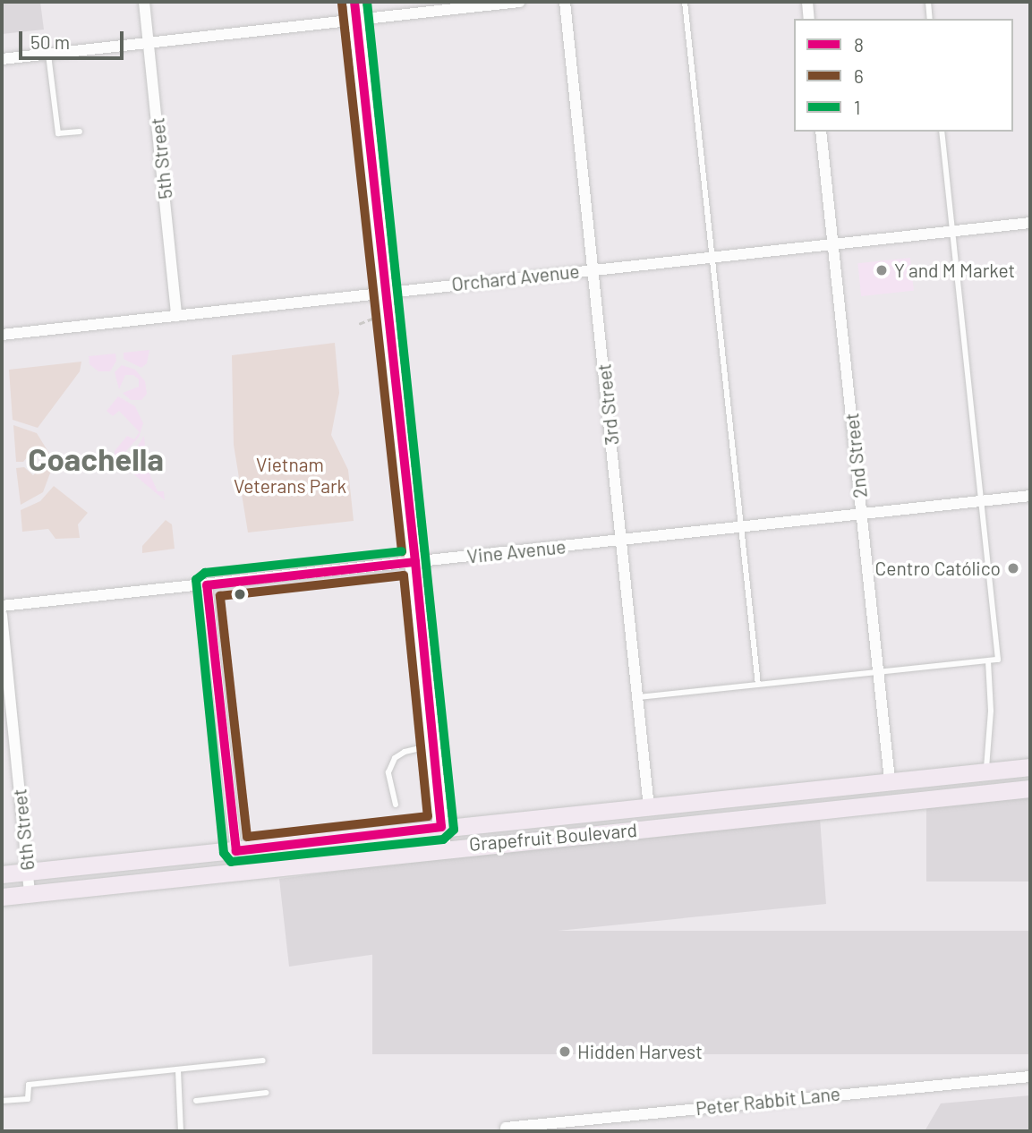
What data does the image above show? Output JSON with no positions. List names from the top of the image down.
{
  "streets": {
    "main road": ["Grapefruit Boulevard"],
    "street": [
      "5th Street",
      "Orchard Avenue",
      "3rd Street",
      "2nd Street",
      "Vine Avenue",
      "6th Street",
      "Peter Rabbit Lane"
    ]
  },
  "crossings": [
    ["5th Street", "Orchard Avenue"],
    ["Orchard Avenue", "3rd Street"],
    ["Orchard Avenue", "2nd Street"],
    ["3rd Street", "Vine Avenue"],
    ["3rd Street", "Grapefruit Boulevard"],
    ["2nd Street", "Vine Avenue"],
    ["2nd Street", "Grapefruit Boulevard"],
    ["6th Street", "Grapefruit Boulevard"]
  ],
  "districts": ["Coachella"],
  "parks": ["Vietnam Veterans Park"],
  "places": ["Y and M Market", "Centro Católico", "Hidden Harvest"],
  "lines": ["transit line 8", "transit line 1", "transit line 6"],
  "legend": ["8", "6", "1"],
  "scale_bar": "50 m"
}
